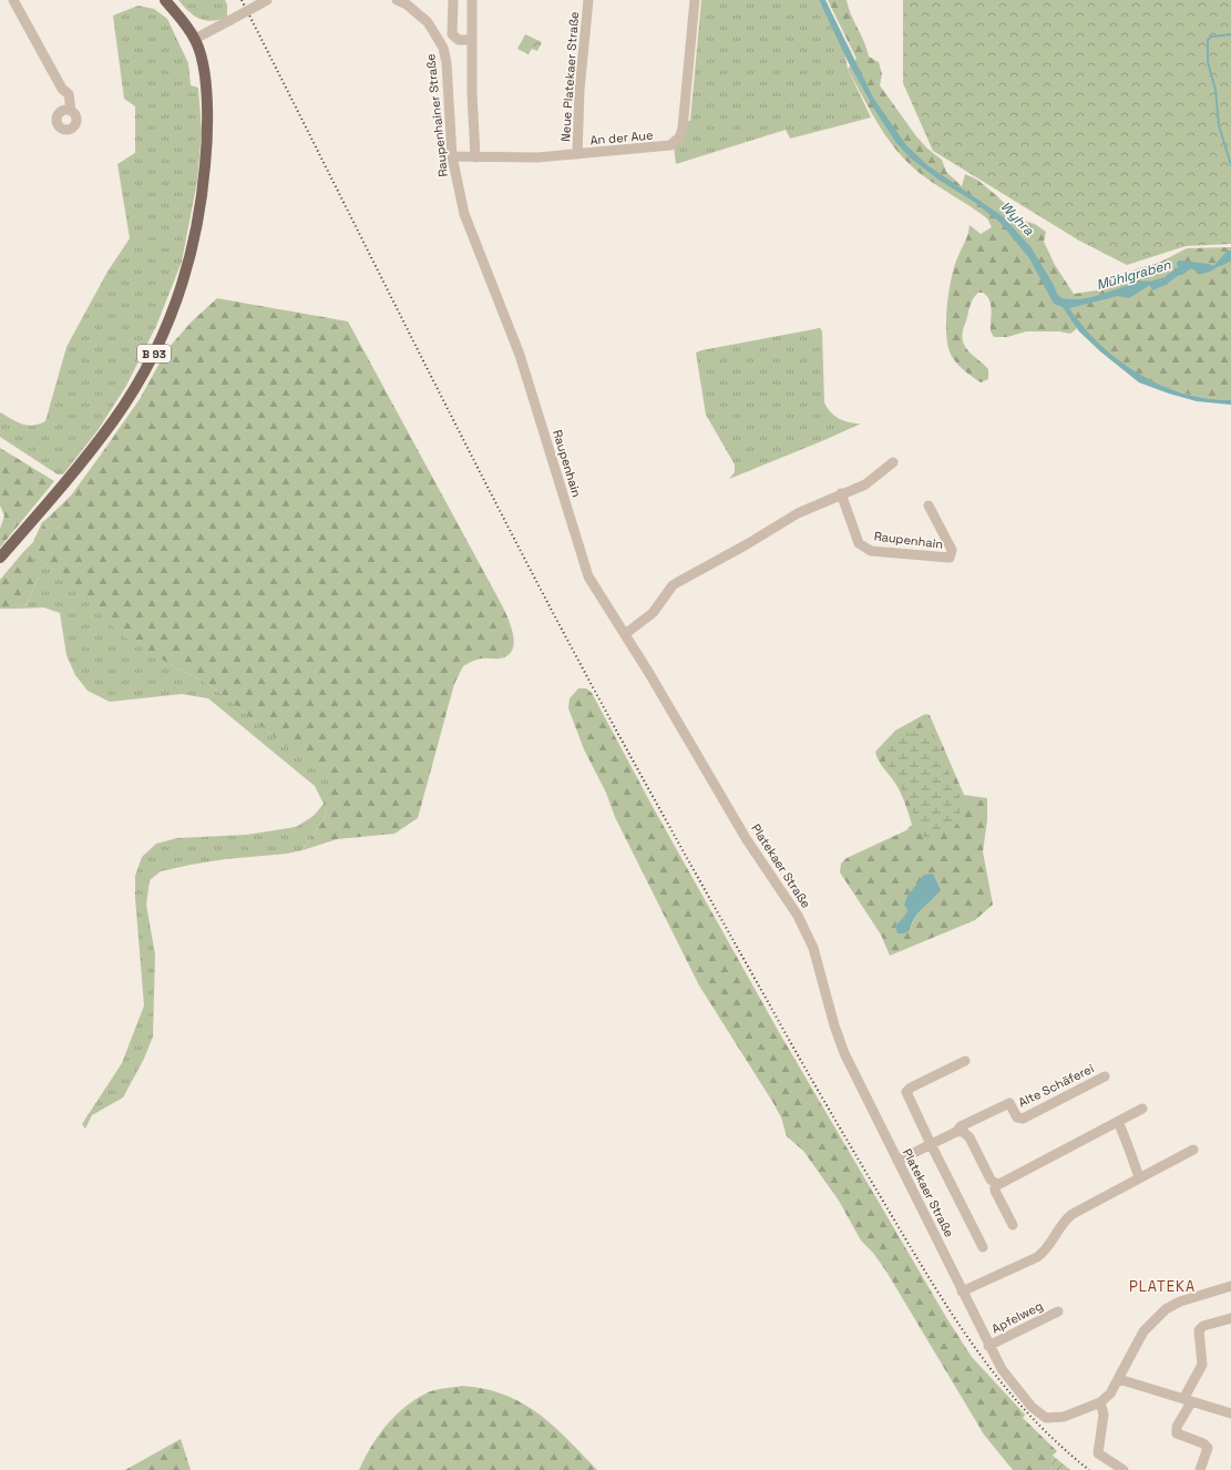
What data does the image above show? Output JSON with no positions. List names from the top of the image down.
{
  "streets": {
    "main road": ["B 93"],
    "street": [
      "Neue Platekaer Straße",
      "Raupenhainer Straße",
      "An der Aue",
      "Raupenhain",
      "Platekaer Straße",
      "Alte Schäferei",
      "Apfelweg"
    ]
  },
  "crossings": [
    ["Neue Platekaer Straße", "An der Aue"],
    ["Raupenhainer Straße", "An der Aue"],
    ["Raupenhainer Straße", "Raupenhain"],
    ["Raupenhain", "Platekaer Straße"],
    ["Platekaer Straße", "Alte Schäferei"],
    ["Platekaer Straße", "Apfelweg"]
  ],
  "districts": ["PLATEKA"],
  "water": ["Wyhra", "Mühlgraben"]
}
